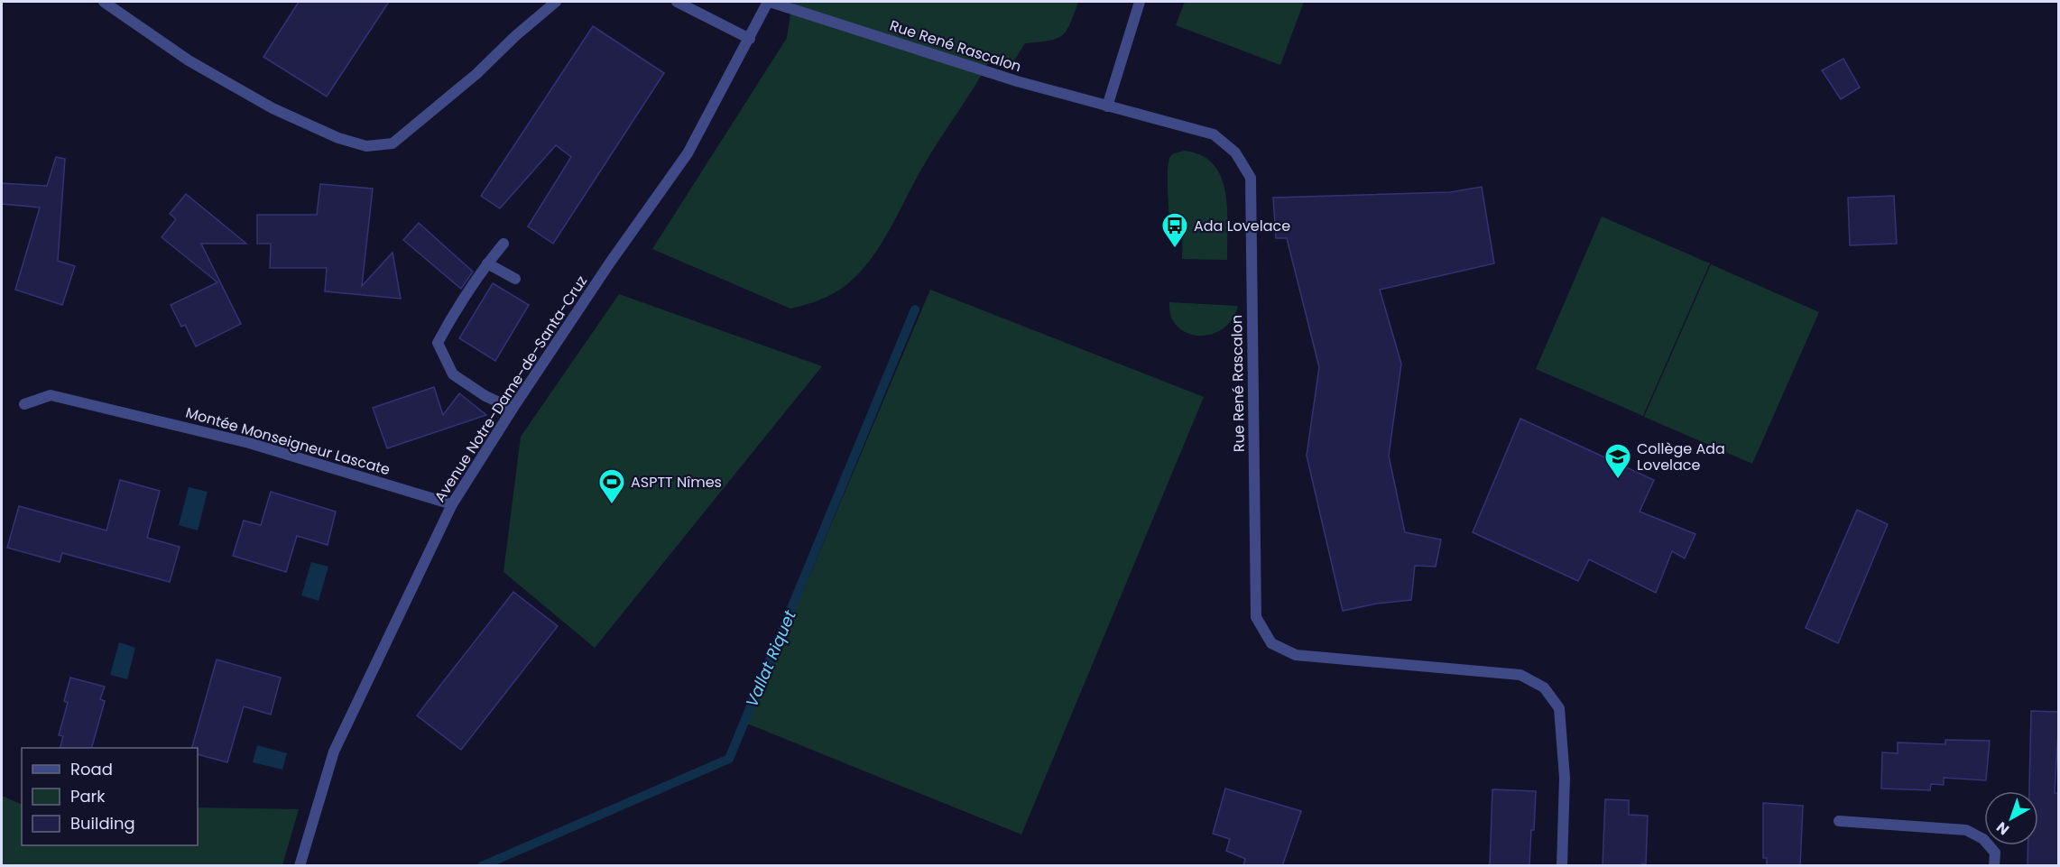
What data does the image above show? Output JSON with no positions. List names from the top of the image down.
{
  "streets": {
    "street": ["Rue René Rascalon", "Avenue Notre-Dame-de-Santa-Cruz", "Montée Monseigneur Lascate"]
  },
  "crossings": [
    ["Rue René Rascalon", "Avenue Notre-Dame-de-Santa-Cruz"],
    ["Avenue Notre-Dame-de-Santa-Cruz", "Montée Monseigneur Lascate"]
  ],
  "water": ["Vallat Riquet"],
  "places": {
    "bus stop": ["Ada Lovelace"],
    "school or university": ["Collège Ada Lovelace"],
    "sports": ["ASPTT Nîmes"]
  },
  "legend": ["Road", "Park", "Building"],
  "north": "bottom left"
}
